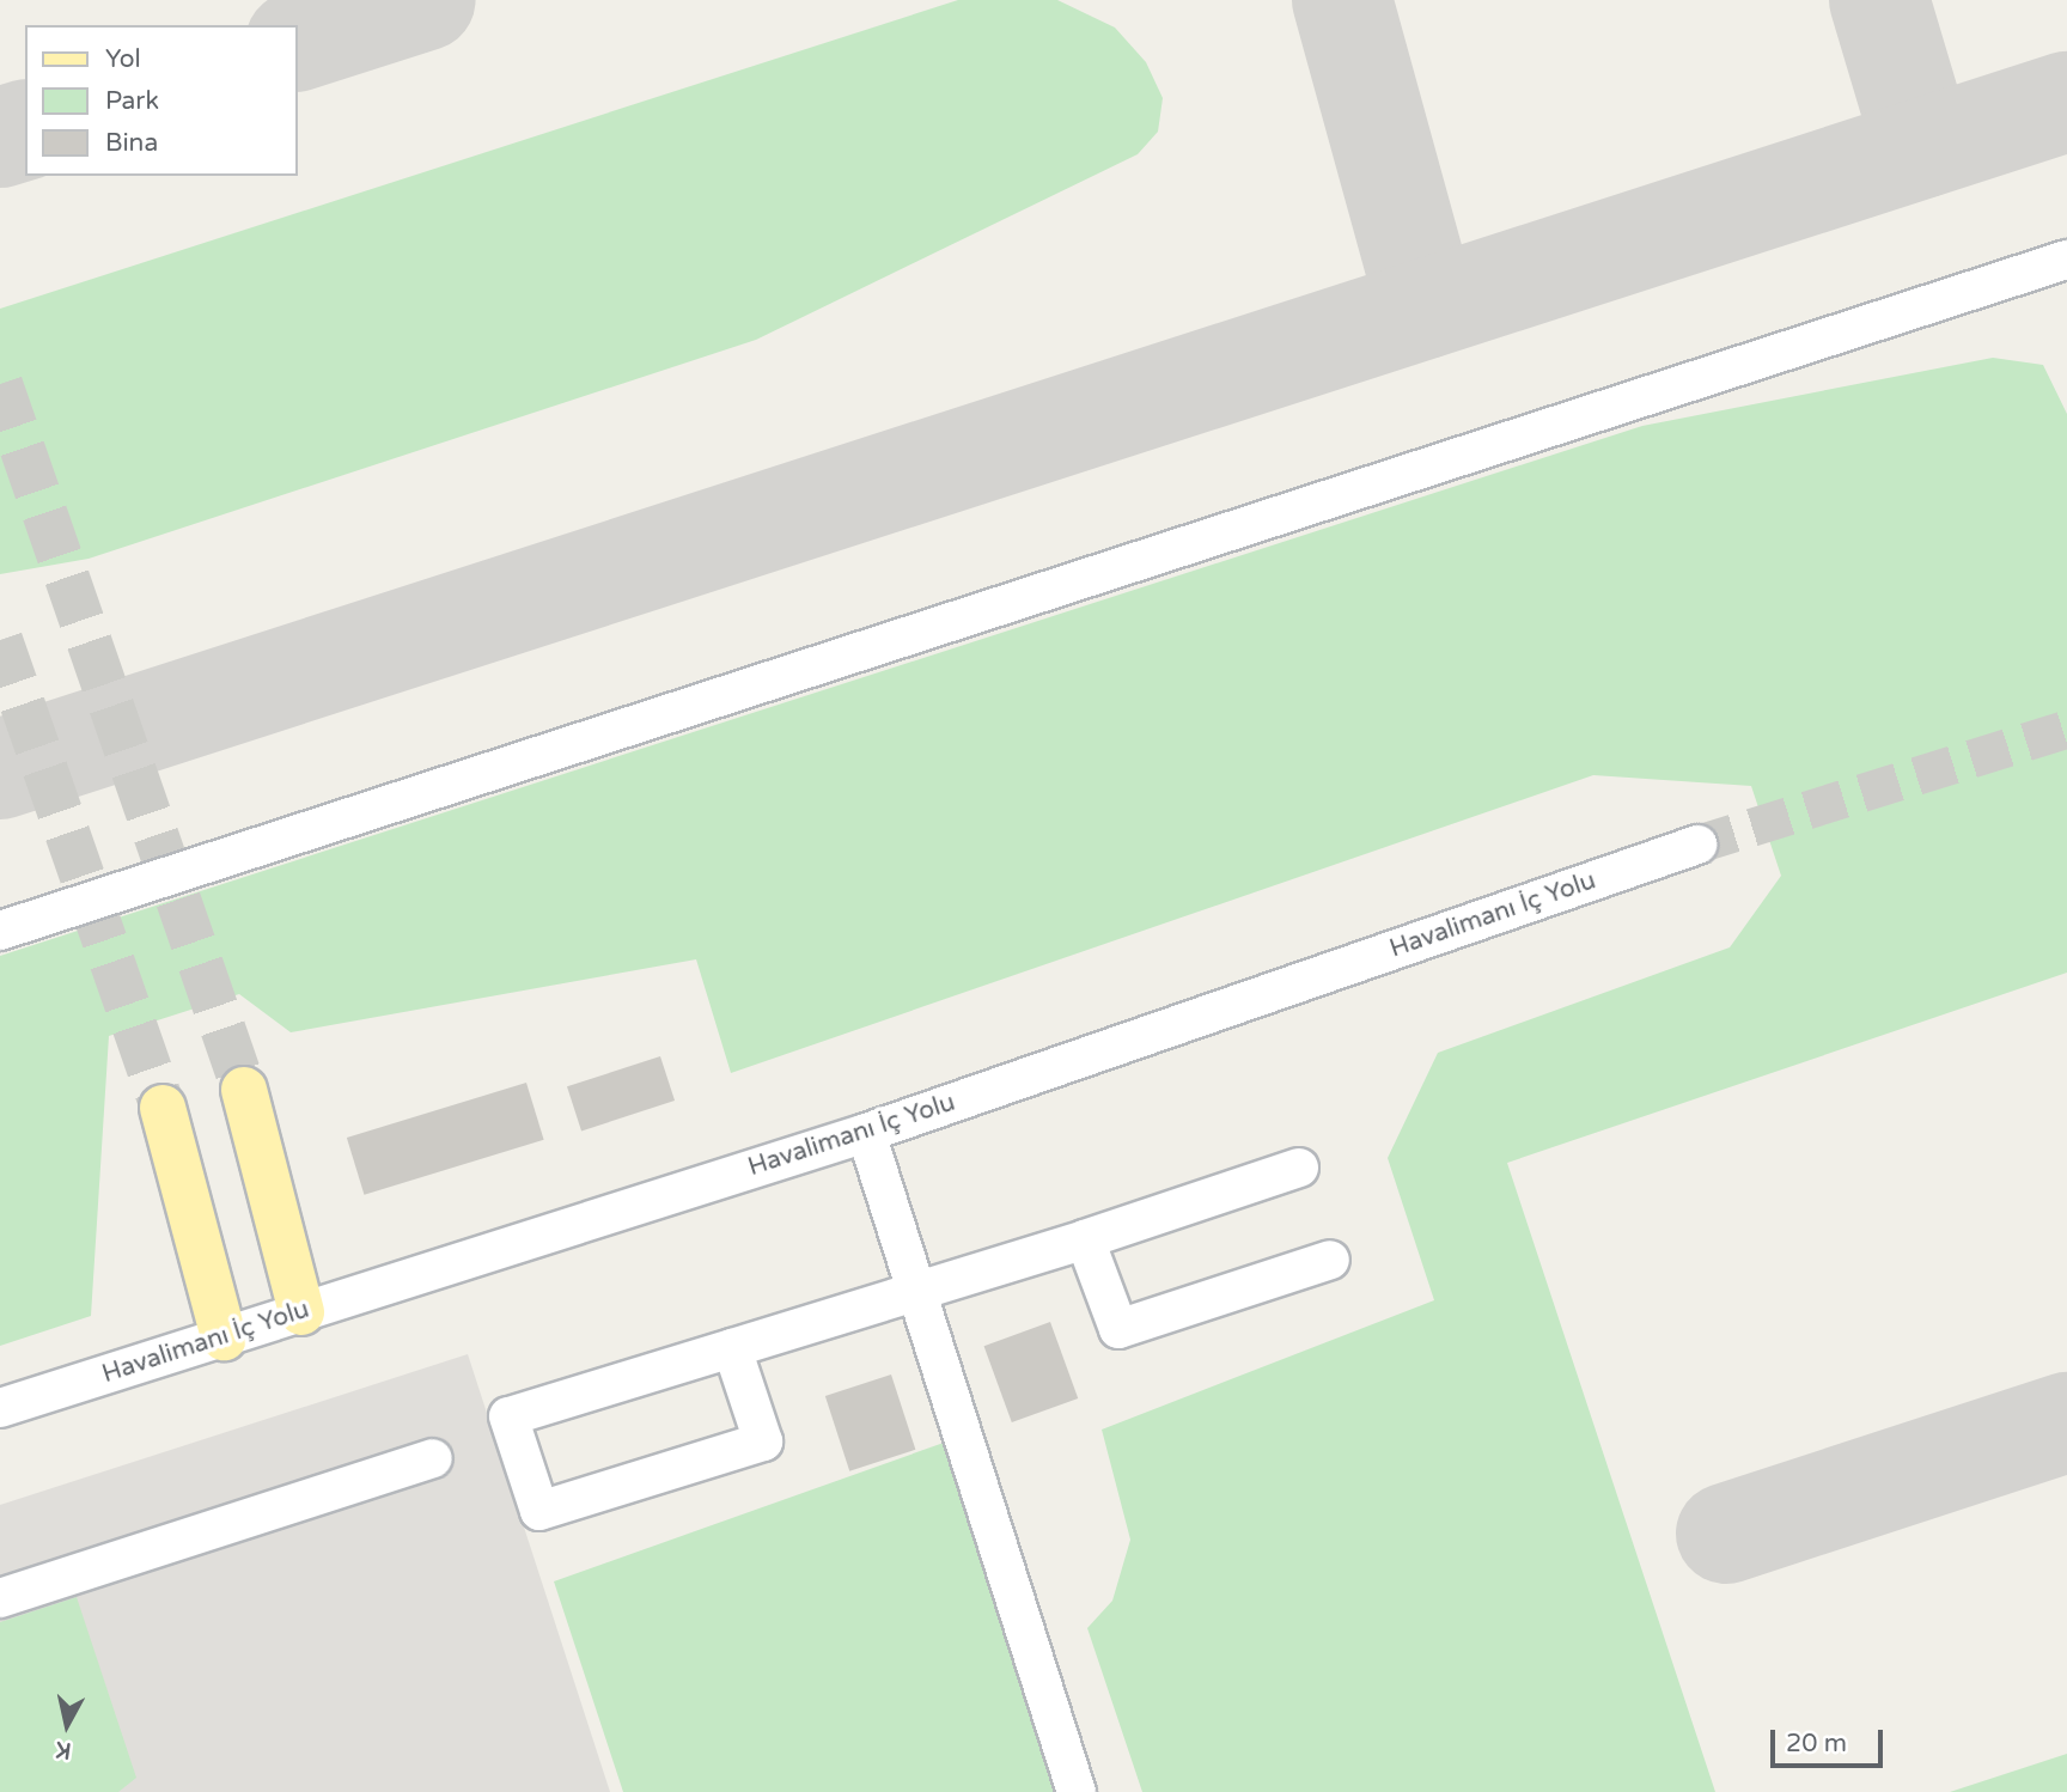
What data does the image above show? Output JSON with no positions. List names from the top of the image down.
{
  "streets": {
    "street": ["Havalimanı İç Yolu"]
  },
  "legend": ["Yol", "Park", "Bina"],
  "scale_bar": "20 m",
  "north": "bottom"
}
